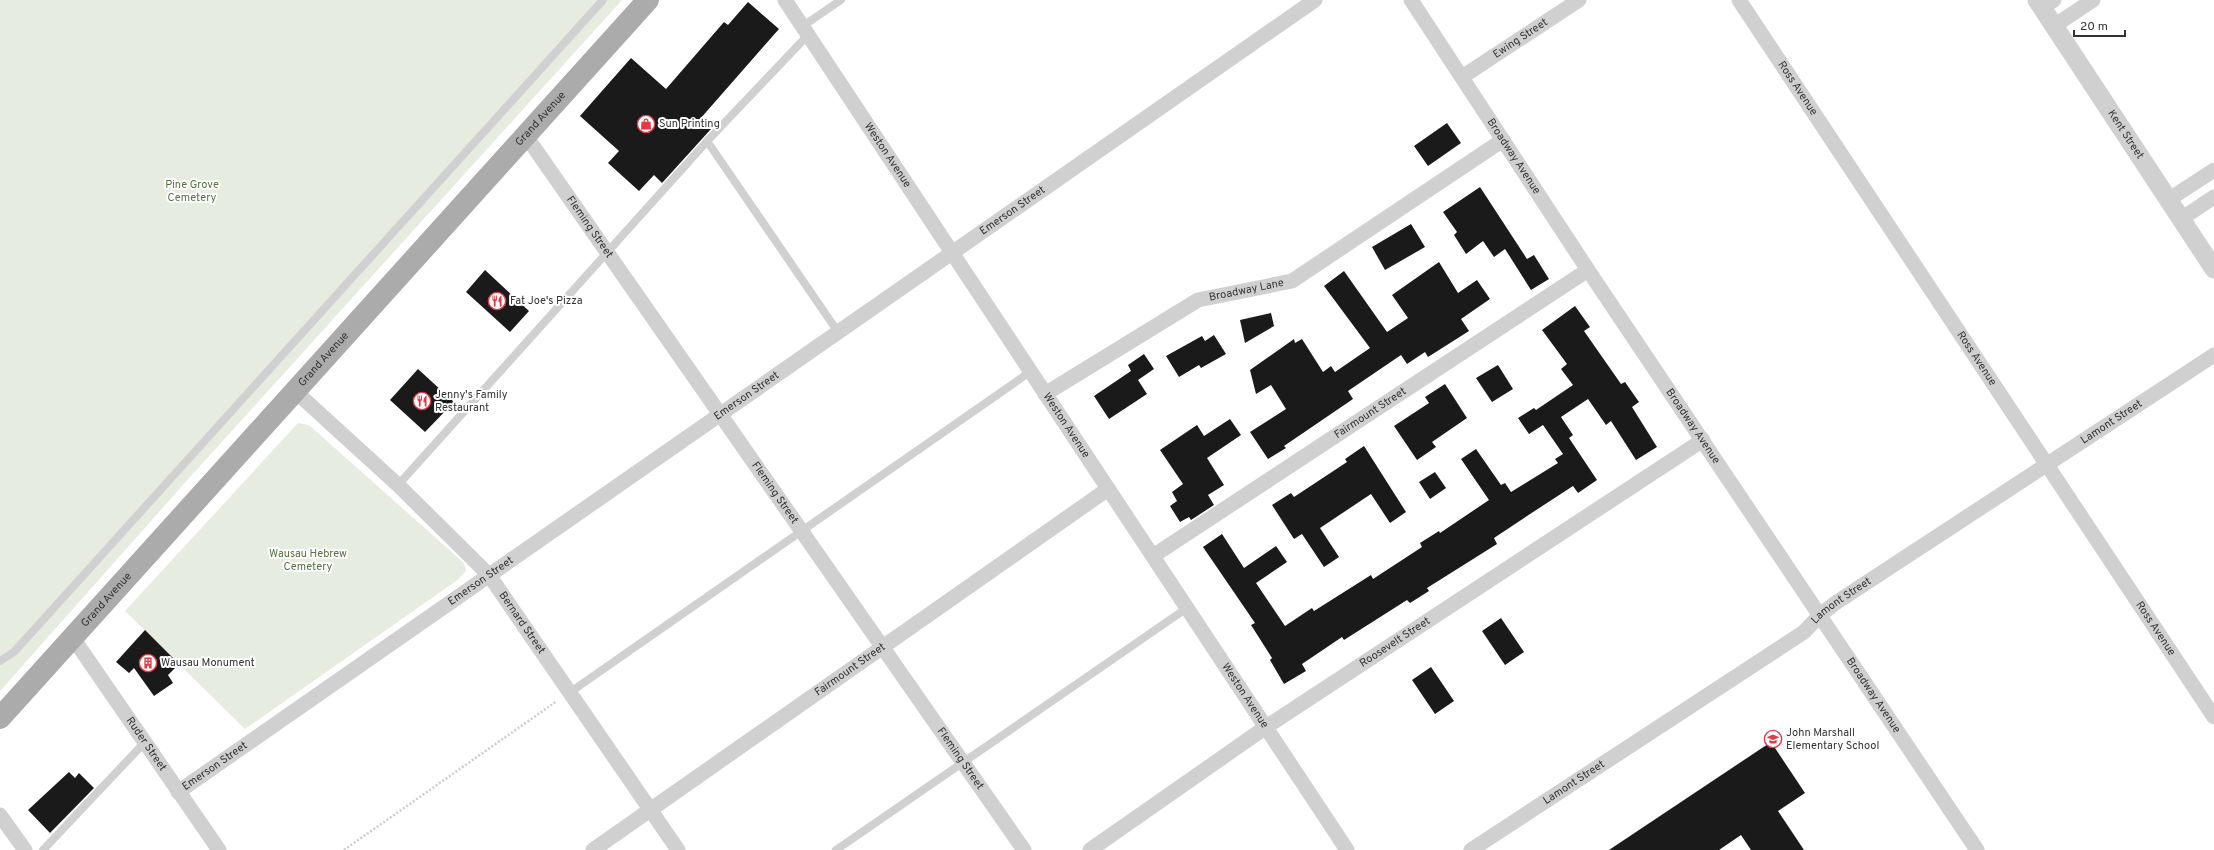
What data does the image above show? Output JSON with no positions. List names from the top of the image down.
{
  "streets": {
    "main road": ["Grand Avenue"],
    "street": [
      "Ewing Street",
      "Ross Avenue",
      "Kent Street",
      "Weston Avenue",
      "Broadway Avenue",
      "Emerson Street",
      "Fleming Street",
      "Broadway Lane",
      "Fairmount Street",
      "Lamont Street",
      "Bernard Street",
      "Roosevelt Street",
      "Ruder Street"
    ]
  },
  "crossings": [
    ["Ewing Street", "Broadway Avenue"],
    ["Ross Avenue", "Lamont Street"],
    ["Grand Avenue", "Fleming Street"],
    ["Grand Avenue", "Bernard Street"],
    ["Grand Avenue", "Ruder Street"],
    ["Weston Avenue", "Emerson Street"],
    ["Weston Avenue", "Broadway Lane"],
    ["Weston Avenue", "Fairmount Street"],
    ["Weston Avenue", "Roosevelt Street"],
    ["Broadway Avenue", "Broadway Lane"],
    ["Broadway Avenue", "Fairmount Street"],
    ["Broadway Avenue", "Lamont Street"],
    ["Broadway Avenue", "Roosevelt Street"],
    ["Emerson Street", "Fleming Street"],
    ["Emerson Street", "Bernard Street"],
    ["Emerson Street", "Ruder Street"],
    ["Fleming Street", "Fairmount Street"],
    ["Fairmount Street", "Bernard Street"]
  ],
  "parks": ["Pine Grove Cemetery", "Wausau Hebrew Cemetery"],
  "places": {
    "shop": ["Sun Printing"],
    "restaurant": ["Fat Joe's Pizza", "Jenny's Family Restaurant"],
    "building": ["Wausau Monument"],
    "school or university": ["John Marshall Elementary School"]
  },
  "scale_bar": "20 m"
}
